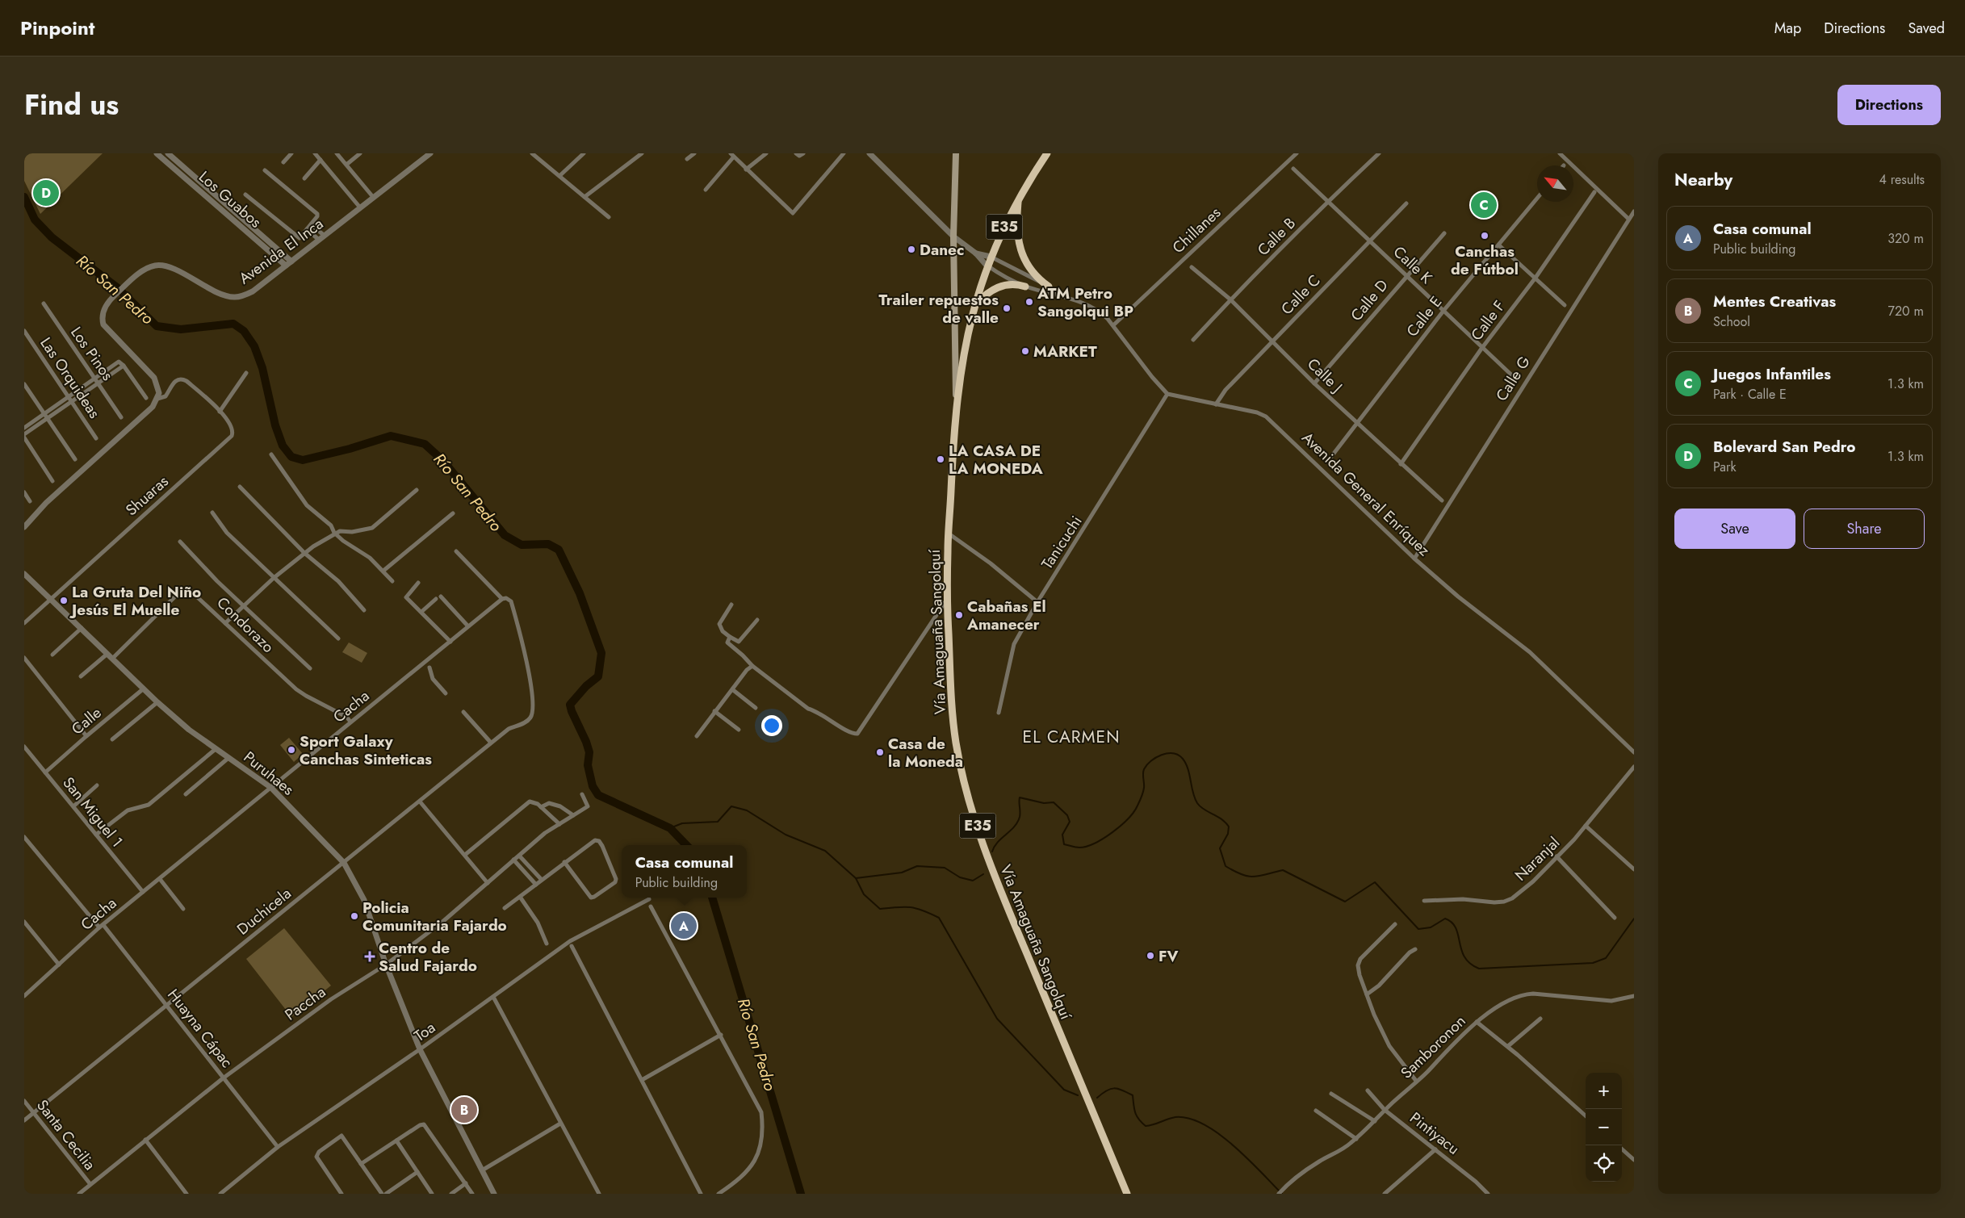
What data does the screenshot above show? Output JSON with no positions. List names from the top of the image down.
{
  "streets": {
    "highway": ["E35", "Vía Amaguaña Sangolquí"],
    "street": [
      "Los Guabos",
      "Chillanes",
      "Calle B",
      "Avenida El Inca",
      "Calle K",
      "Calle C",
      "Calle D",
      "Calle E",
      "Calle F",
      "Los Pinos",
      "Calle J",
      "Las Orquideas",
      "Calle G",
      "Avenida General Enríquez",
      "Shuaras",
      "Tanicuchi",
      "Condorazo",
      "Cacha",
      "Calle",
      "Puruhaes",
      "San Miguel 1",
      "Naranjal",
      "Duchicela",
      "Paccha",
      "Huayna Cápac",
      "Toa",
      "Samboronon",
      "Pintiyacu",
      "Santa Cecilia"
    ]
  },
  "crossings": [
    ["Los Guabos", "Avenida El Inca"],
    ["E35", "Vía Amaguaña Sangolquí"],
    ["Calle B", "Calle K"],
    ["Calle B", "Calle J"],
    ["Avenida El Inca", "Shuaras"],
    ["Calle K", "Calle C"],
    ["Calle K", "Calle D"],
    ["Calle K", "Calle E"],
    ["Calle K", "Calle F"],
    ["Calle C", "Calle J"],
    ["Calle C", "Avenida General Enríquez"],
    ["Calle D", "Calle J"],
    ["Calle E", "Calle J"],
    ["Calle F", "Calle J"],
    ["Calle G", "Avenida General Enríquez"],
    ["Avenida General Enríquez", "Tanicuchi"],
    ["Shuaras", "Puruhaes"],
    ["Condorazo", "Cacha"],
    ["Condorazo", "Puruhaes"],
    ["Cacha", "Puruhaes"],
    ["Cacha", "San Miguel 1"],
    ["Cacha", "Duchicela"],
    ["Cacha", "Huayna Cápac"],
    ["Calle", "Puruhaes"],
    ["Calle", "San Miguel 1"],
    ["Puruhaes", "Duchicela"],
    ["Puruhaes", "Paccha"],
    ["Puruhaes", "Toa"],
    ["Duchicela", "Huayna Cápac"],
    ["Duchicela", "Santa Cecilia"],
    ["Paccha", "Huayna Cápac"],
    ["Paccha", "Santa Cecilia"],
    ["Huayna Cápac", "Toa"],
    ["Samboronon", "Pintiyacu"]
  ],
  "districts": ["EL CARMEN"],
  "water": ["Río San Pedro"],
  "places": {
    "other": [
      "Canchas de Fútbol",
      "Danec",
      "ATM Petro Sangolqui BP",
      "Trailer repuestos de valle",
      "MARKET",
      "LA CASA DE LA MONEDA",
      "La Gruta Del Niño Jesús El Muelle",
      "Cabañas El Amanecer",
      "Sport Galaxy Canchas Sinteticas",
      "Casa de la Moneda",
      "Policia Comunitaria Fajardo",
      "FV"
    ],
    "health": ["Centro de Salud Fajardo"]
  },
  "north": "top left",
  "page": {
    "header": "Pinpoint",
    "nav": ["Map", "Directions", "Saved"],
    "title": "Find us",
    "buttons": [
      "Directions",
      ["Save", "Share"]
    ],
    "heading": ["Nearby", "4 results"],
    "pins": [
      "D",
      "C",
      "A",
      "B"
    ],
    "list": [
      {
        "mark": "A",
        "name": "Casa comunal",
        "note": "Public building",
        "value": "320 m"
      },
      {
        "mark": "B",
        "name": "Mentes Creativas",
        "note": "School",
        "value": "720 m"
      },
      {
        "mark": "C",
        "name": "Juegos Infantiles",
        "note": "Park · Calle E",
        "value": "1.3 km"
      },
      {
        "mark": "D",
        "name": "Bolevard San Pedro",
        "note": "Park",
        "value": "1.3 km"
      }
    ],
    "popup": ["Casa comunal", "Public building"],
    "map_buttons": ["+", "−"]
  }
}
